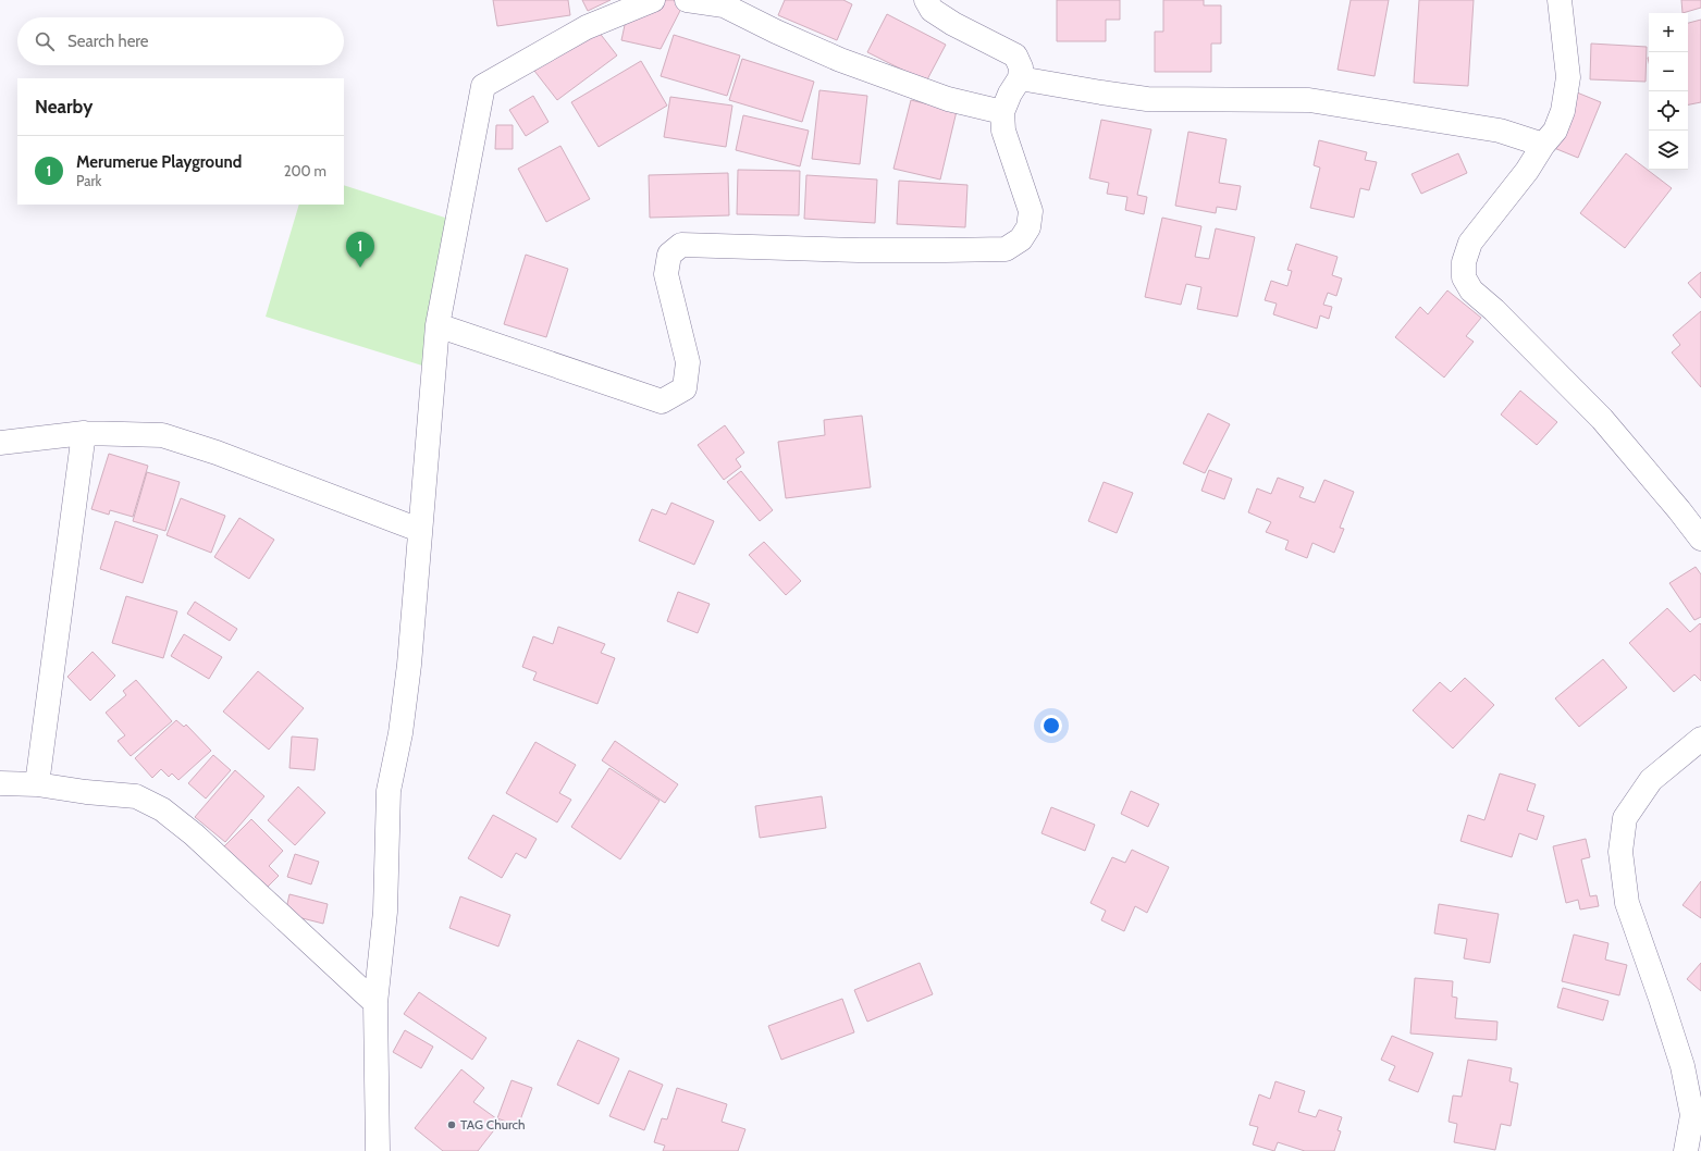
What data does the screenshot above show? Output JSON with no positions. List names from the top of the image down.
{
  "places": ["TAG Church"],
  "page": {
    "map_buttons": ["+", "−"],
    "search": "Search here",
    "heading": "Nearby",
    "list": [
      {
        "mark": "1",
        "name": "Merumerue Playground",
        "note": "Park",
        "value": "200 m"
      }
    ],
    "pins": "1"
  }
}
